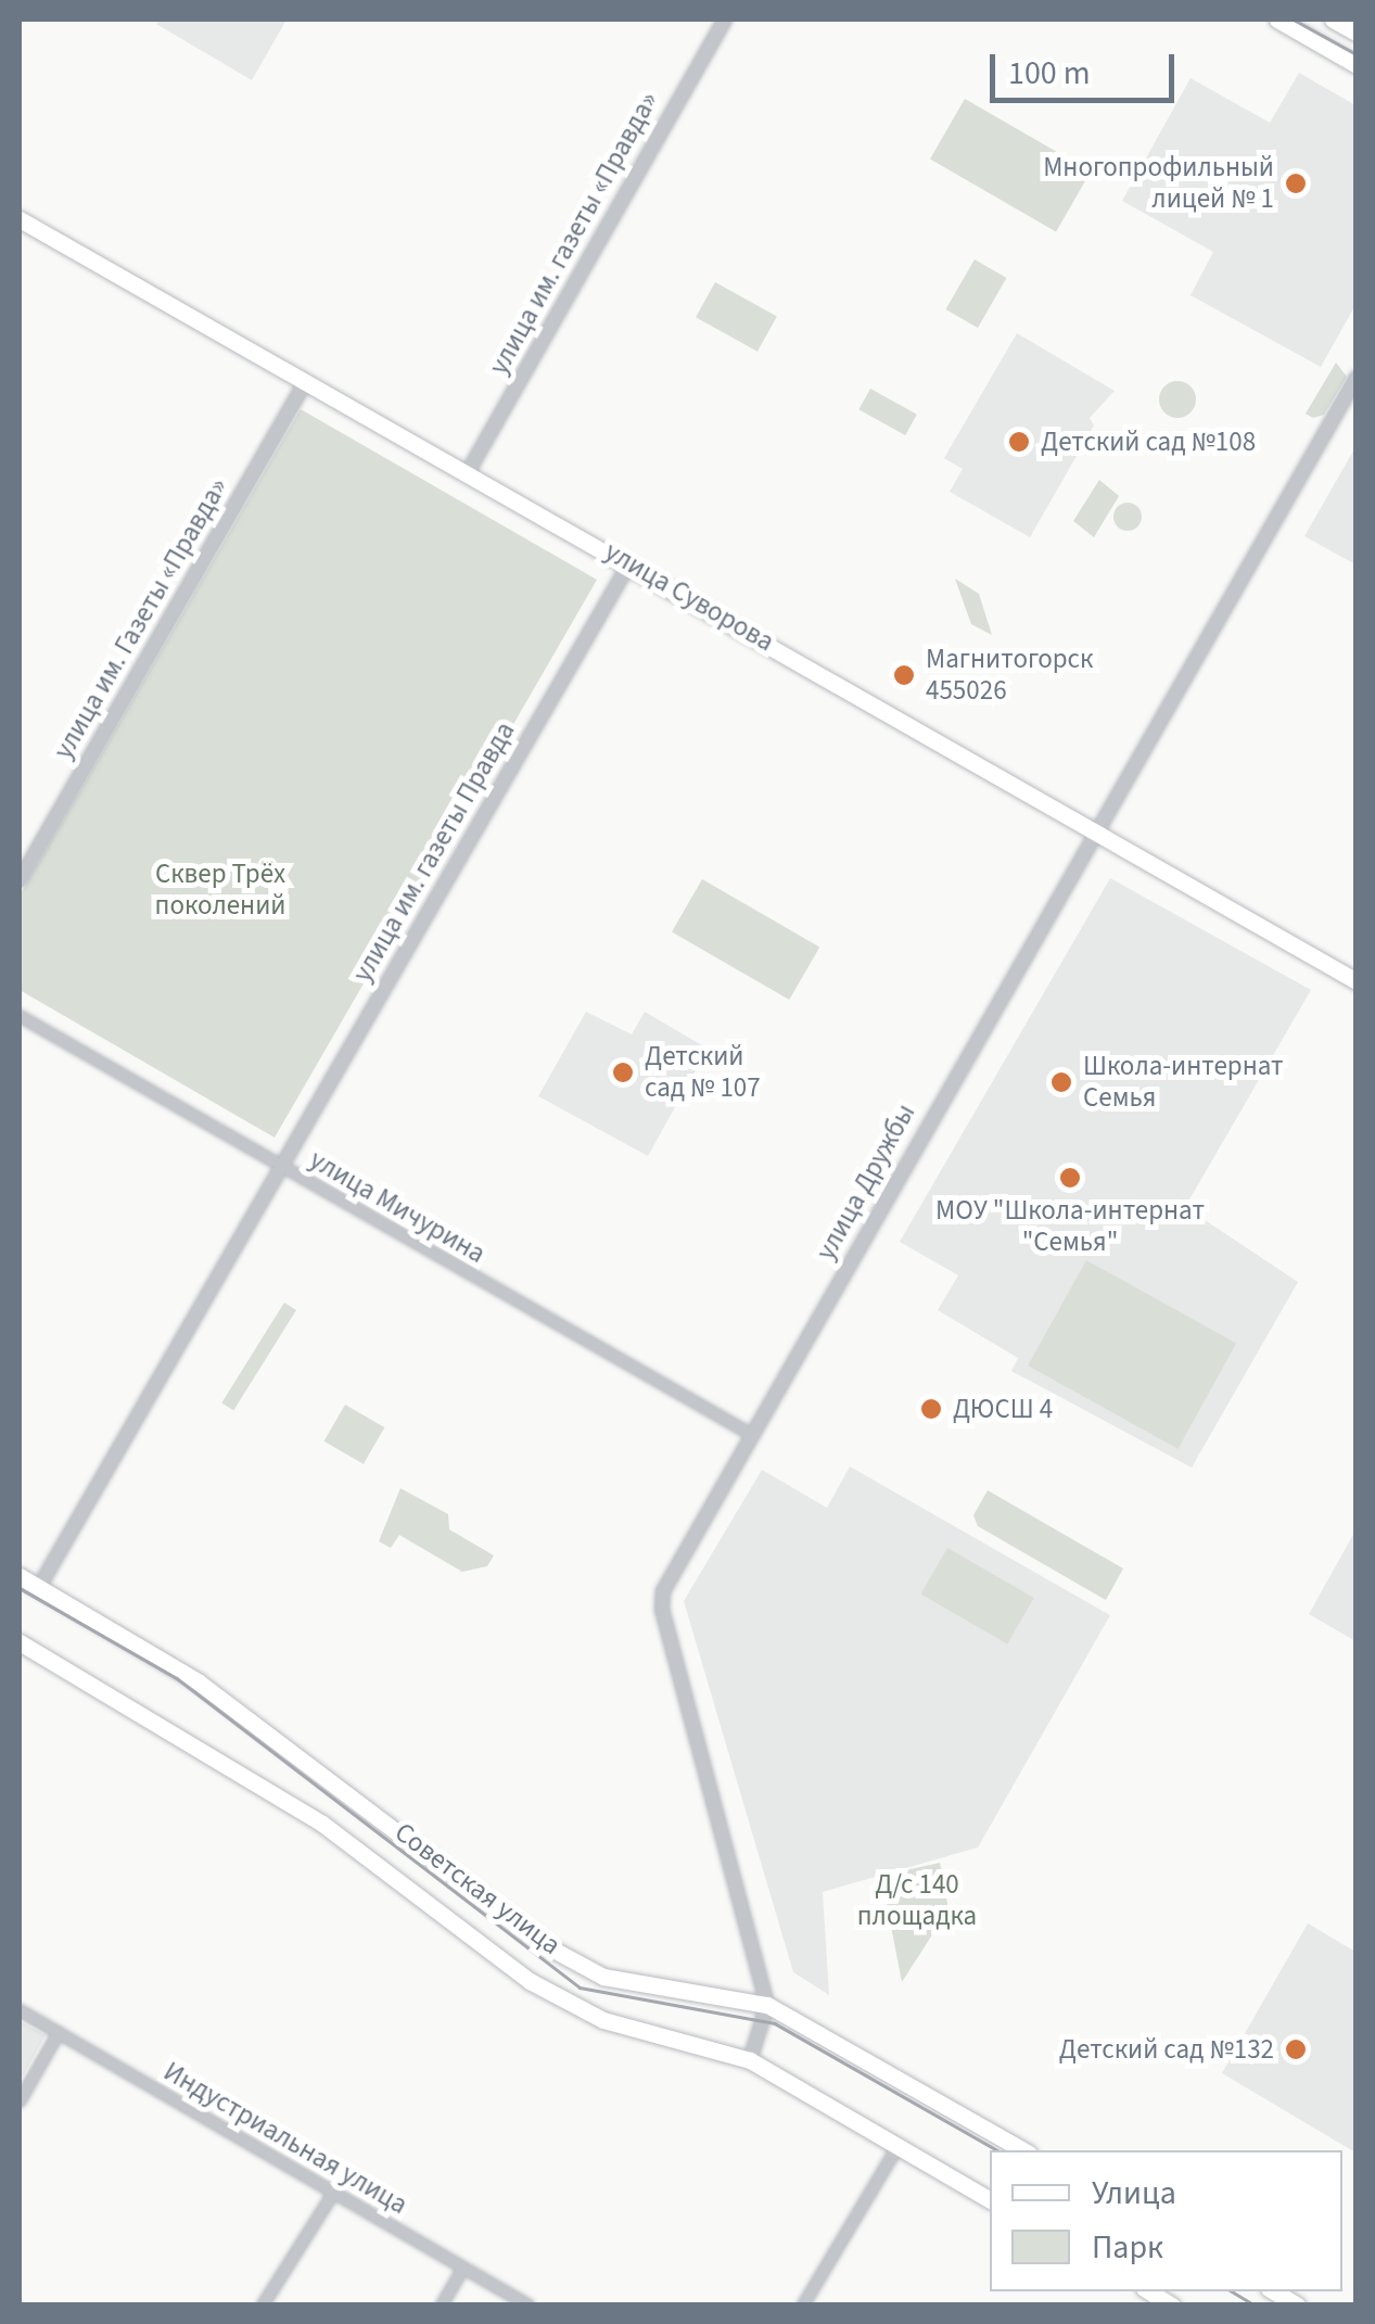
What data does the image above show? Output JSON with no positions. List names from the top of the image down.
{
  "streets": {
    "main road": ["улица Суворова", "Советская улица"],
    "street": [
      "улица им. газеты «Правда»",
      "улица им. Газеты «Правда»",
      "улица им. газеты Правда",
      "улица Дружбы",
      "улица Мичурина",
      "Индустриальная улица"
    ]
  },
  "crossings": [
    ["улица им. газеты «Правда»", "улица Суворова"],
    ["улица Суворова", "улица им. Газеты «Правда»"],
    ["улица Суворова", "улица им. газеты Правда"],
    ["улица Суворова", "улица Дружбы"],
    ["улица им. газеты Правда", "улица Мичурина"],
    ["улица Дружбы", "улица Мичурина"],
    ["улица Дружбы", "Советская улица"]
  ],
  "parks": ["Сквер Трёх поколений", "Д/с 140 площадка"],
  "places": [
    "Многопрофильный лицей № 1",
    "Детский сад №108",
    "Магнитогорск 455026",
    "Детский сад № 107",
    "Школа-интернат Семья",
    "МОУ \"Школа-интернат \"Семья\"",
    "ДЮСШ 4",
    "Детский сад №132"
  ],
  "legend": ["Улица", "Парк"],
  "scale_bar": "100 m"
}
